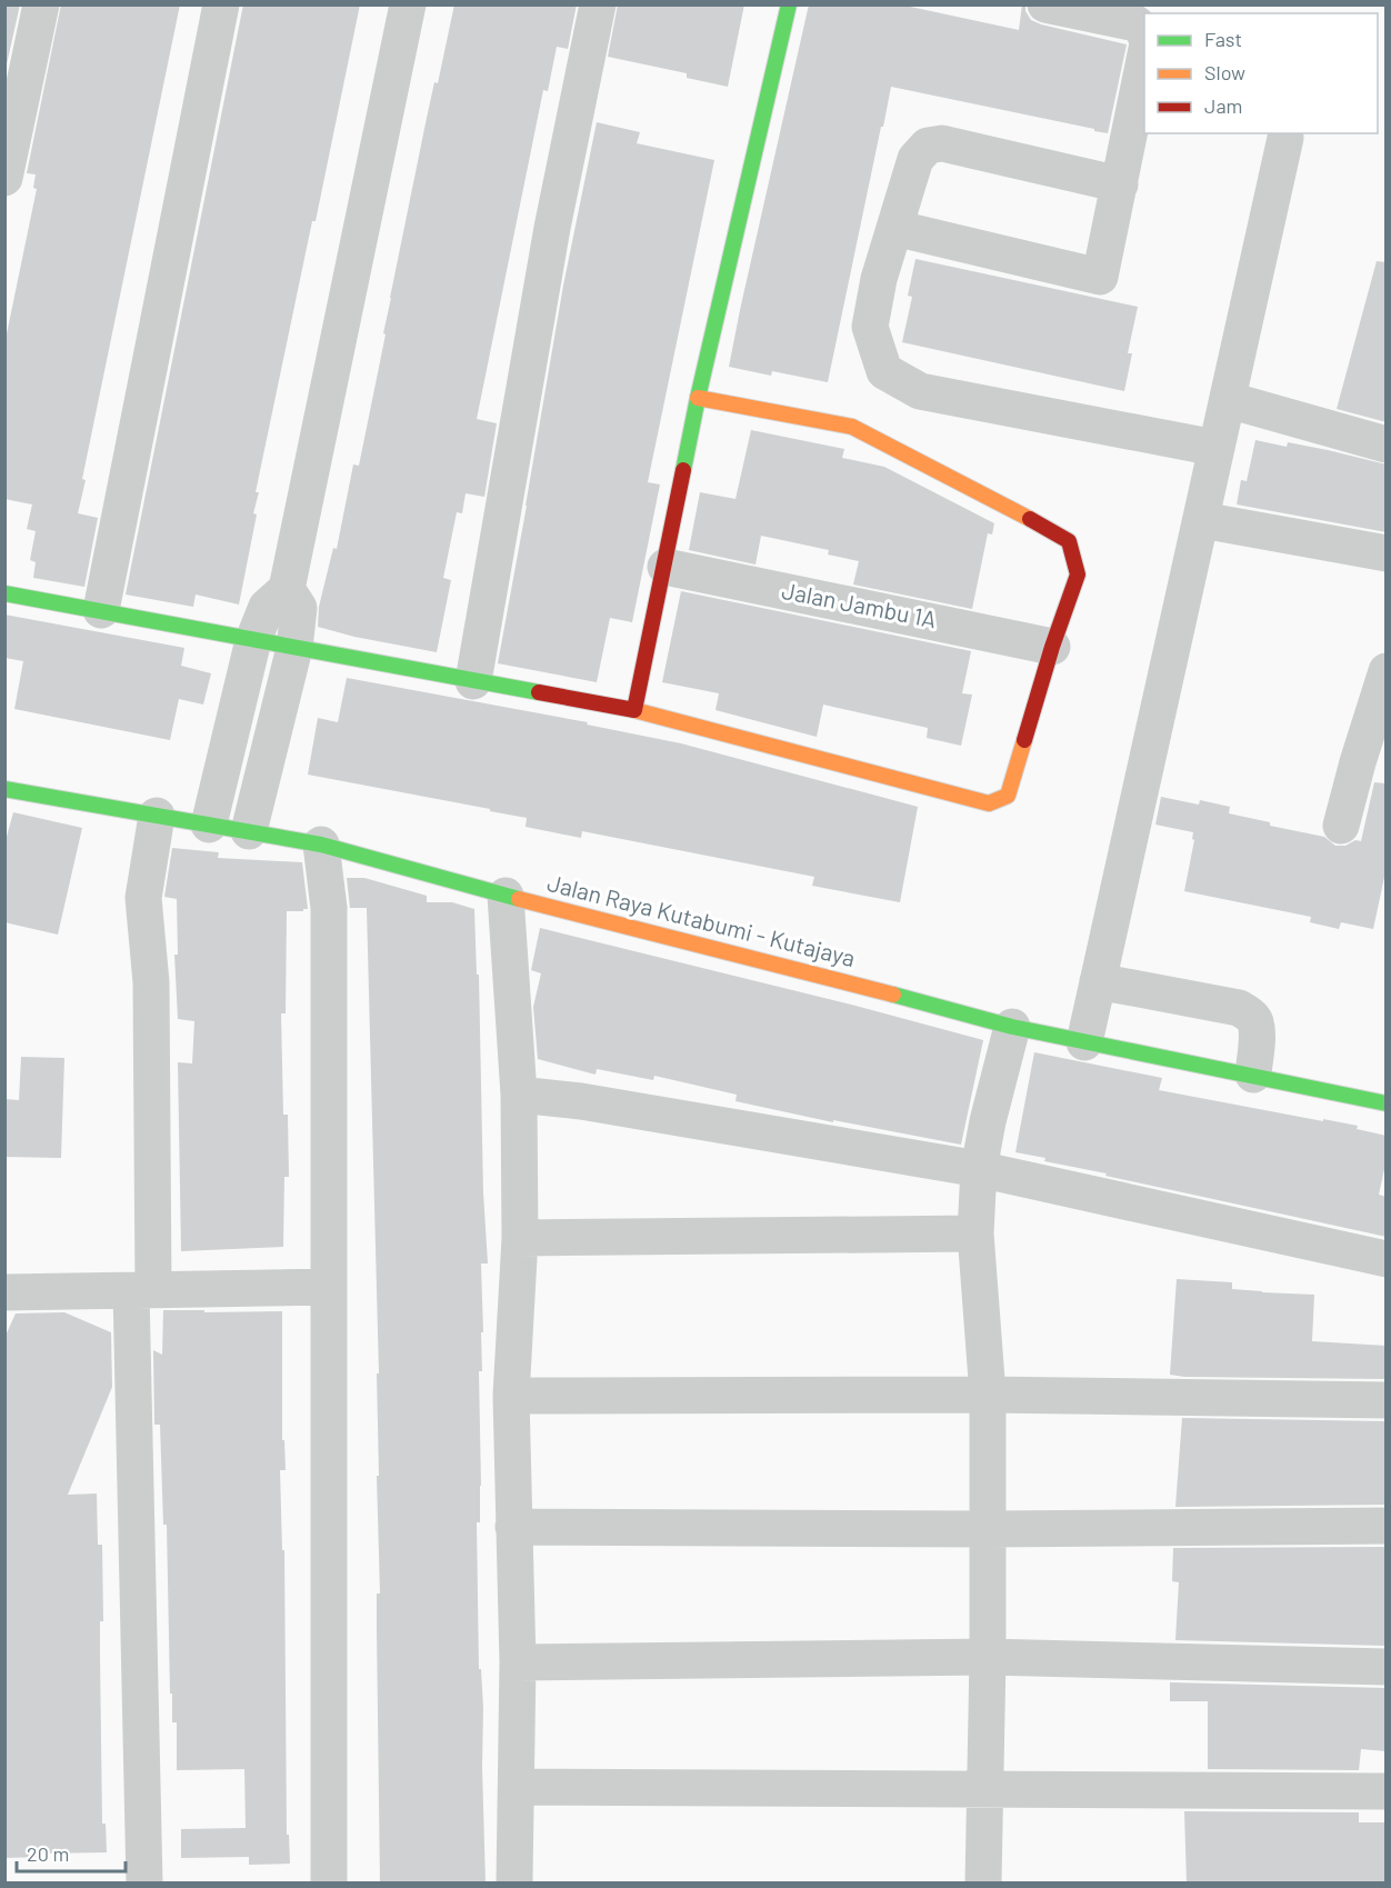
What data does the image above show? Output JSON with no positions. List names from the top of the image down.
{
  "streets": {
    "street": ["Jalan Jambu 1A", "Jalan Raya Kutabumi - Kutajaya"]
  },
  "legend": ["Fast", "Slow", "Jam"],
  "scale_bar": "20 m"
}
